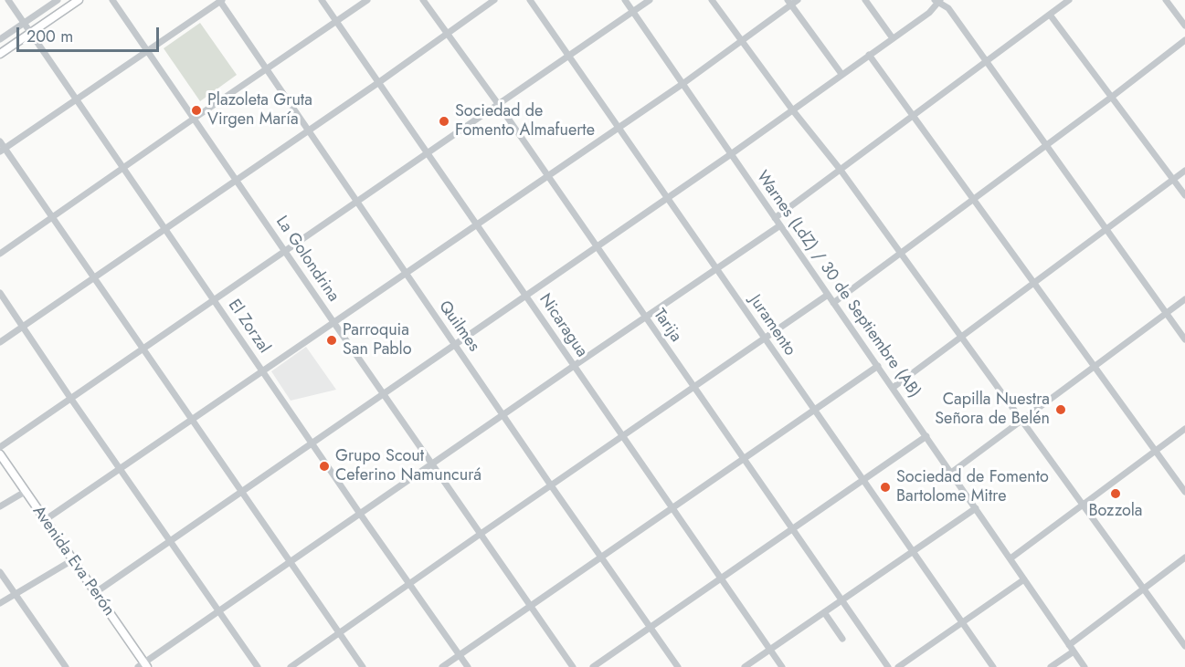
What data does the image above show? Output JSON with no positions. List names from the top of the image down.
{
  "streets": {
    "main road": ["Avenida Eva Perón"],
    "street": [
      "La Golondrina",
      "Warnes (LdZ) / 30 de Septiembre (AB)",
      "Nicaragua",
      "Tarija",
      "Juramento",
      "El Zorzal",
      "Quilmes"
    ]
  },
  "places": [
    "Plazoleta Gruta Virgen María",
    "Sociedad de Fomento Almafuerte",
    "Parroquia San Pablo",
    "Capilla Nuestra Señora de Belén",
    "Grupo Scout Ceferino Namuncurá",
    "Sociedad de Fomento Bartolome Mitre",
    "Bozzola"
  ],
  "scale_bar": "200 m"
}
